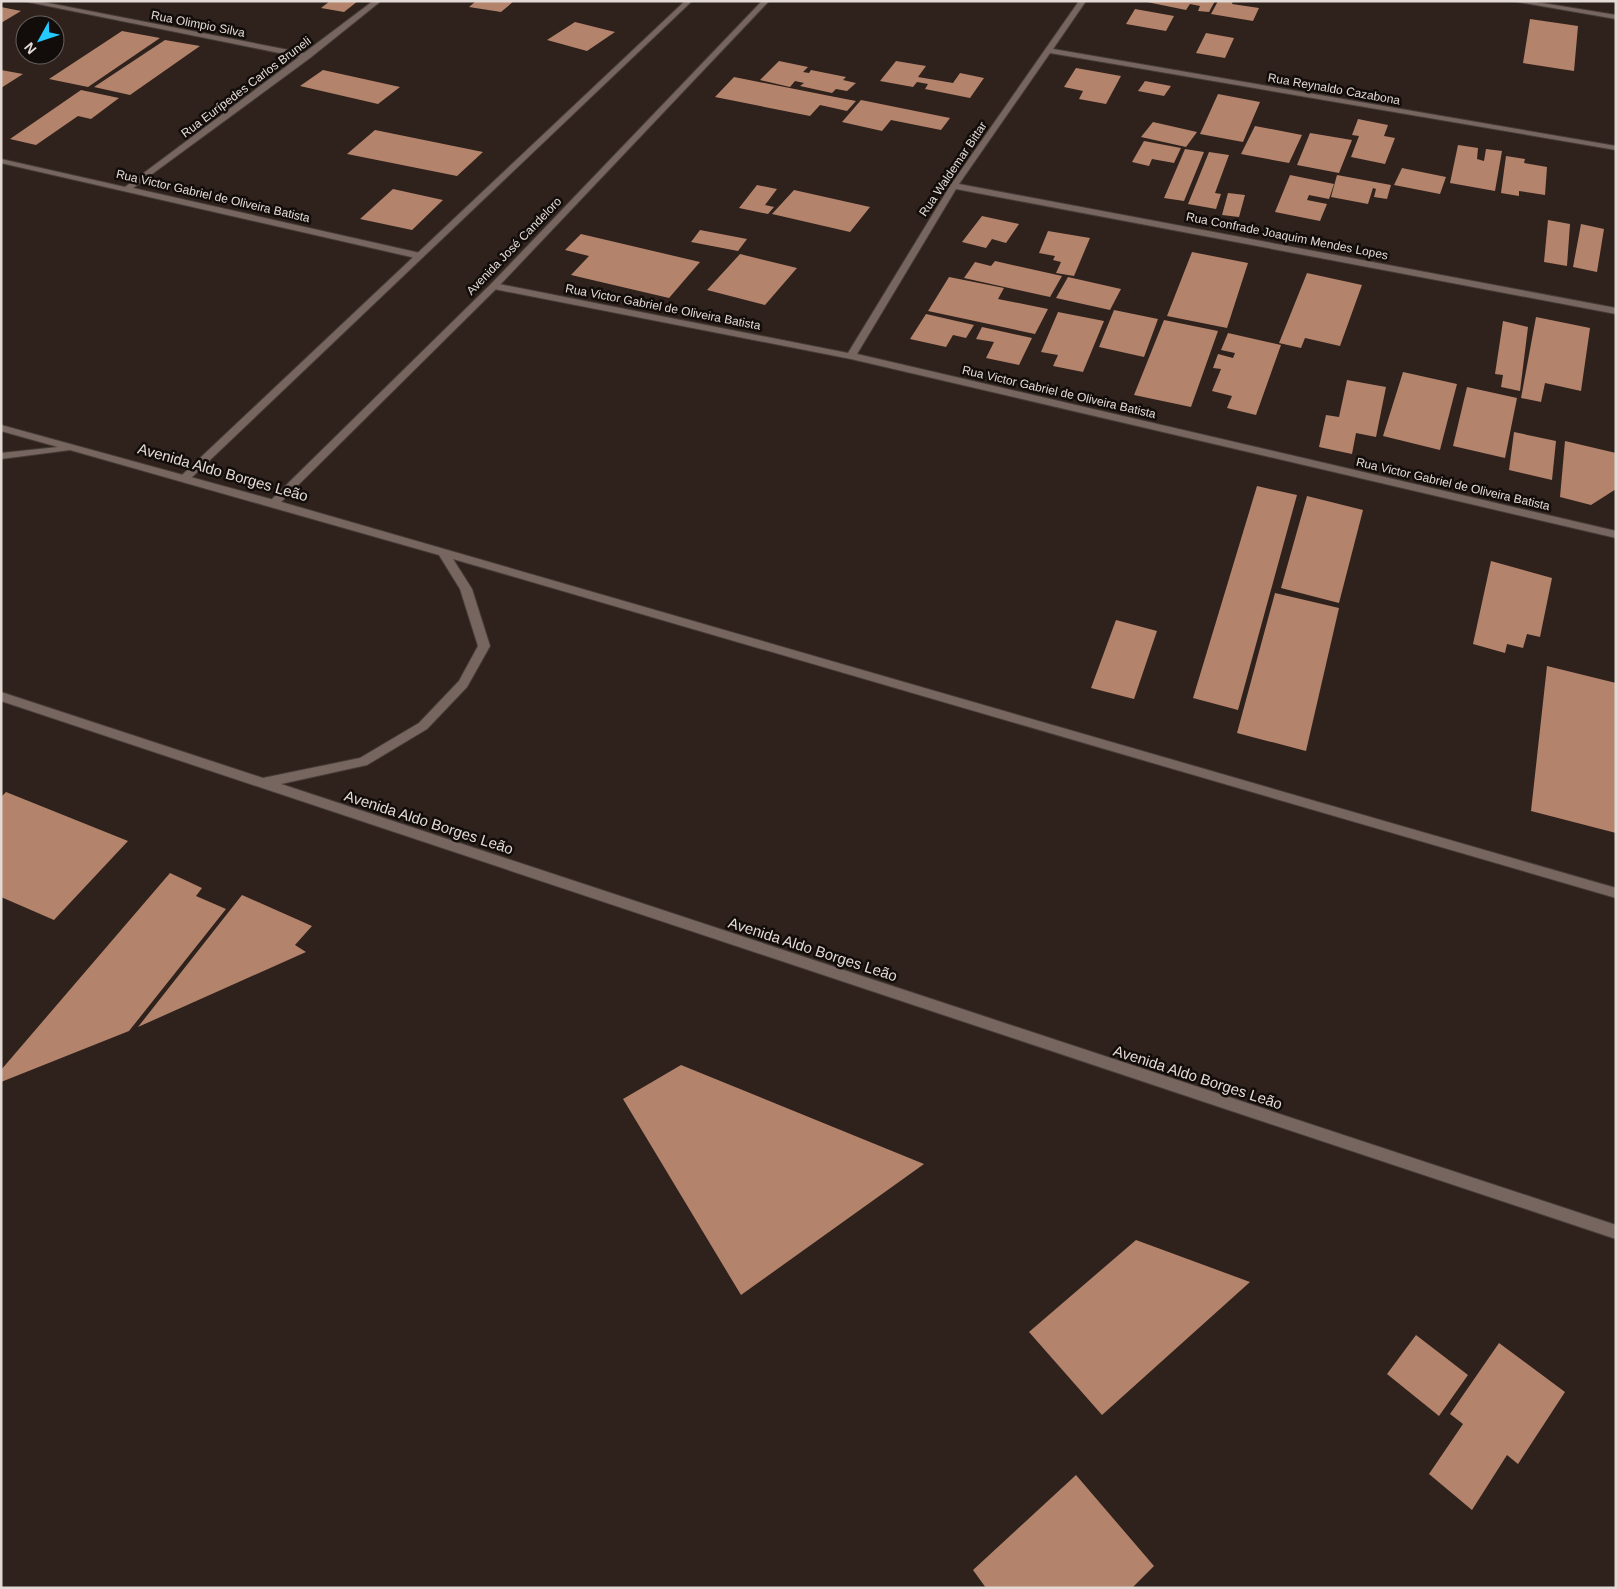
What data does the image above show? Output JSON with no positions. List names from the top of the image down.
{
  "streets": {
    "street": [
      "Rua Olimpio Silva",
      "Rua Eurípedes Carlos Bruneli",
      "Rua Reynaldo Cazabona",
      "Rua Waldemar Bittar",
      "Rua Victor Gabriel de Oliveira Batista",
      "Rua Confrade Joaquim Mendes Lopes",
      "Avenida José Candeloro",
      "Avenida Aldo Borges Leão"
    ]
  },
  "crossings": [
    ["Rua Olimpio Silva", "Rua Eurípedes Carlos Bruneli"],
    ["Rua Eurípedes Carlos Bruneli", "Rua Victor Gabriel de Oliveira Batista"],
    ["Rua Reynaldo Cazabona", "Rua Waldemar Bittar"],
    ["Rua Waldemar Bittar", "Rua Victor Gabriel de Oliveira Batista"],
    ["Rua Waldemar Bittar", "Rua Confrade Joaquim Mendes Lopes"],
    ["Rua Victor Gabriel de Oliveira Batista", "Avenida José Candeloro"],
    ["Avenida José Candeloro", "Avenida Aldo Borges Leão"]
  ],
  "north": "bottom left"
}
